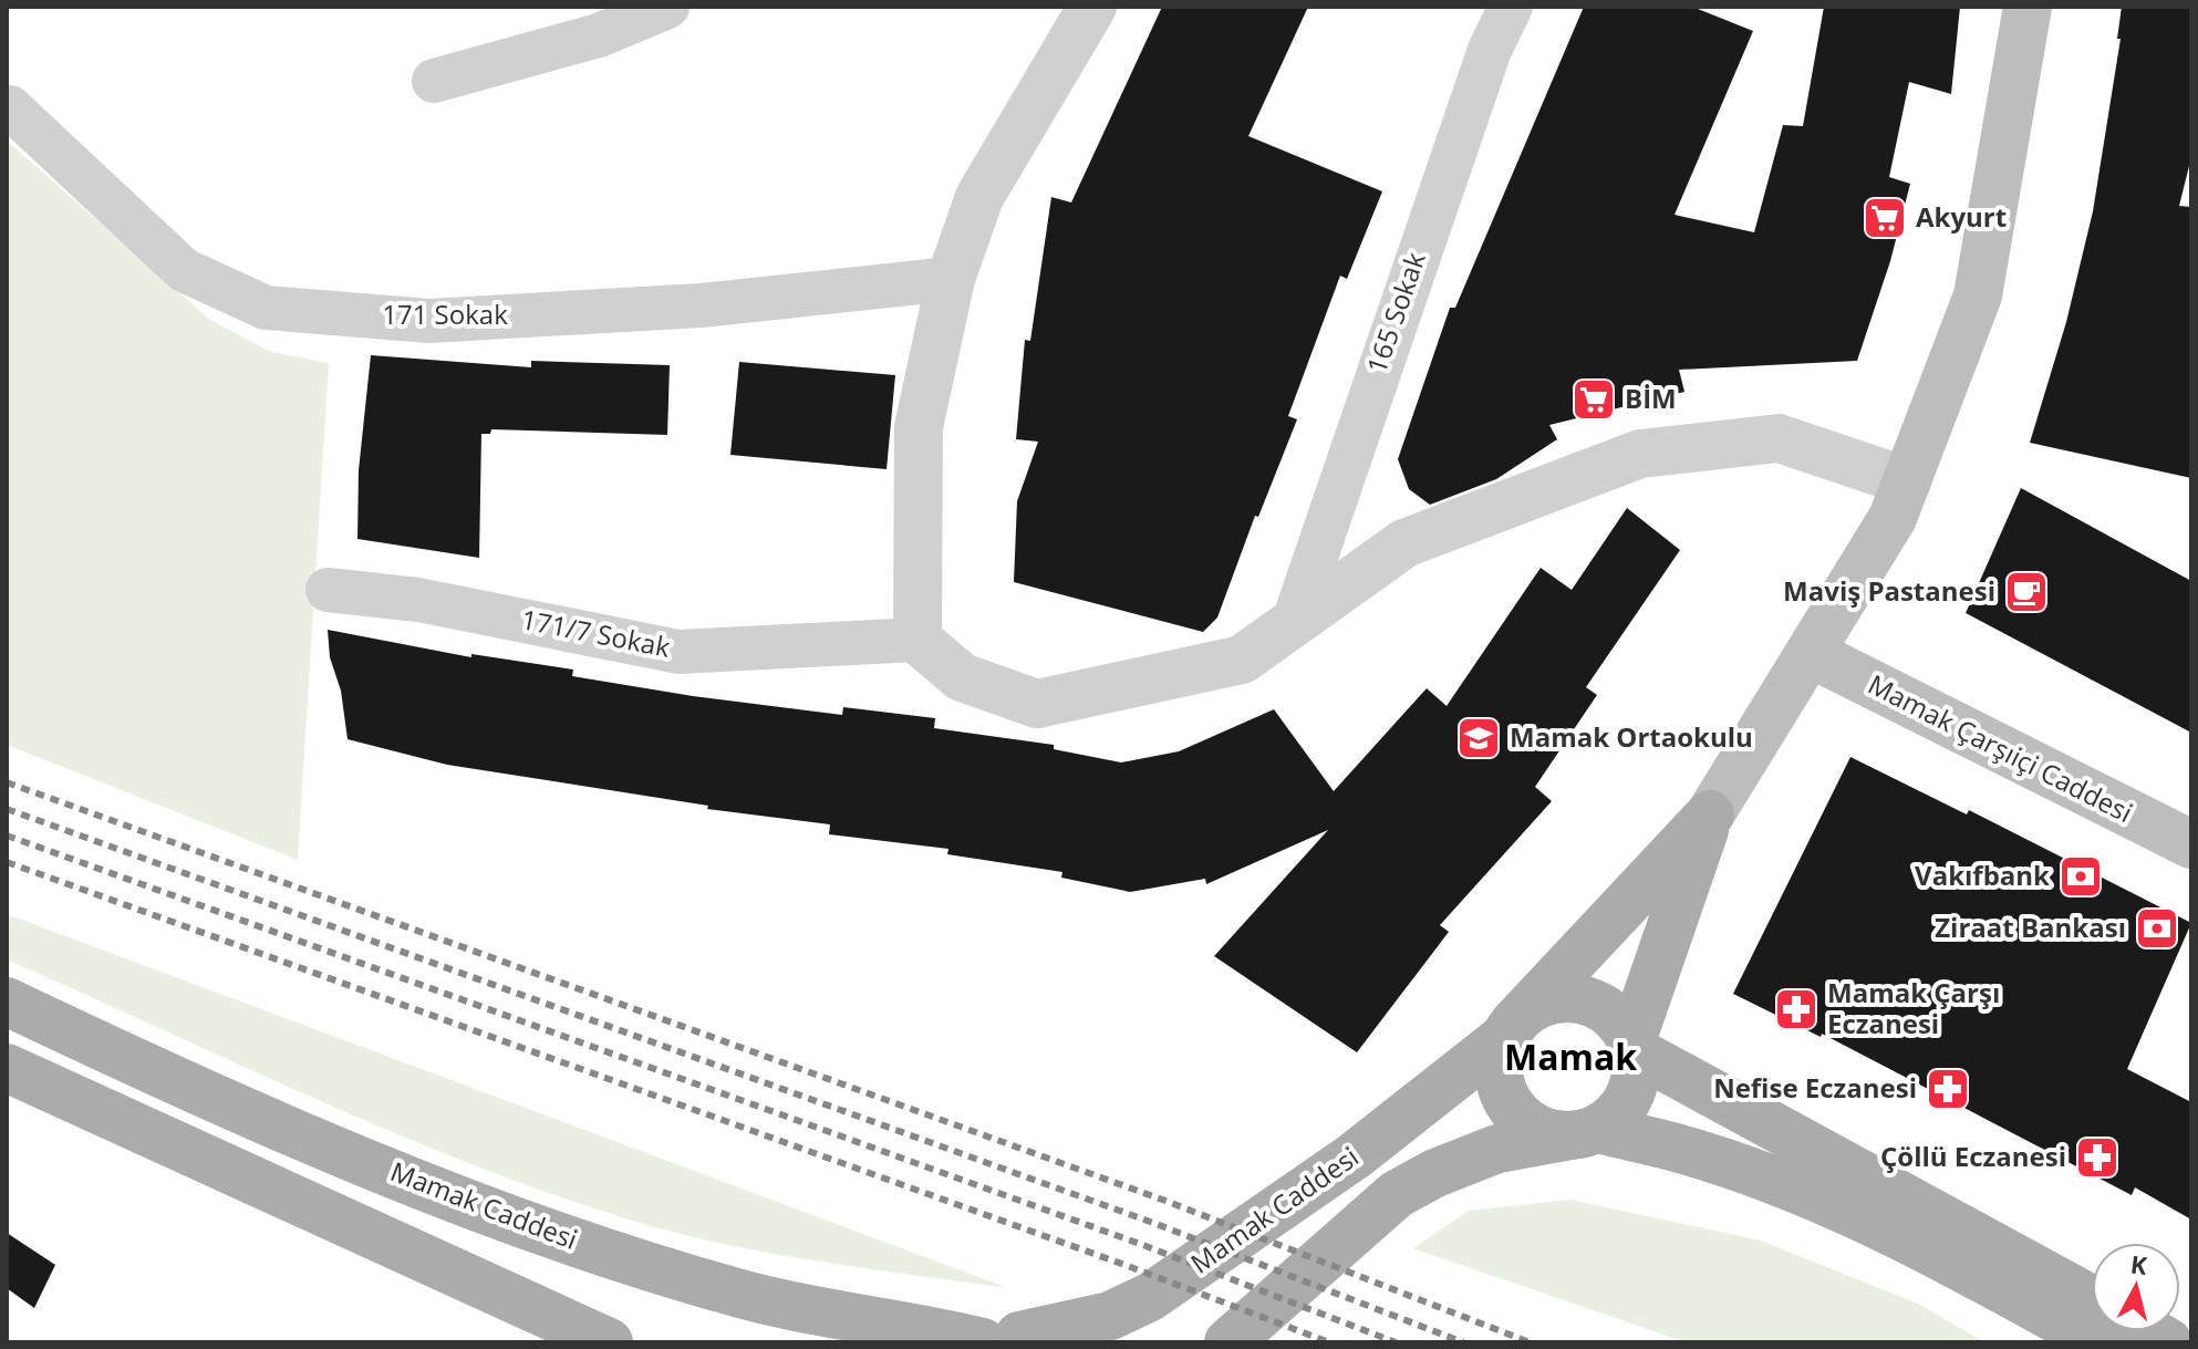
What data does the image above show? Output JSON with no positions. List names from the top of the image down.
{
  "streets": {
    "main road": ["Mamak Çarşıiçi Caddesi", "Mamak Caddesi"],
    "street": ["165 Sokak", "171 Sokak", "171/7 Sokak"]
  },
  "districts": ["Mamak"],
  "places": {
    "supermarket": ["Akyurt", "BİM"],
    "cafe": ["Maviş Pastanesi"],
    "school or university": ["Mamak Ortaokulu"],
    "bank": ["Vakıfbank", "Ziraat Bankası"],
    "pharmacy": ["Mamak Çarşı Eczanesi", "Nefise Eczanesi", "Çöllü Eczanesi"]
  },
  "north": "top"
}
